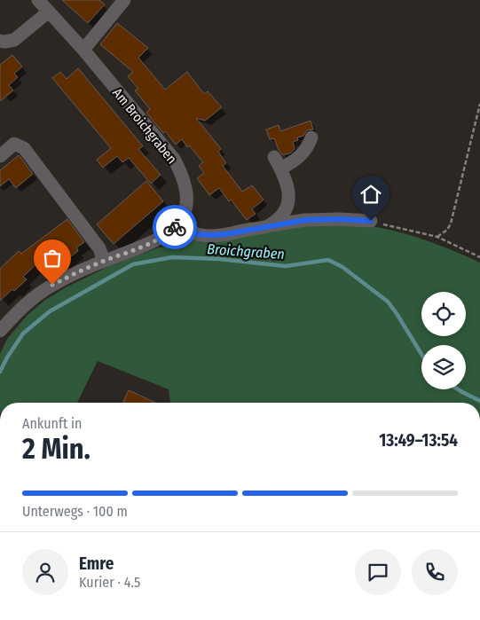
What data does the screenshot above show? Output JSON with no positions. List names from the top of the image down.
{
  "streets": {
    "street": ["Am Broichgraben"]
  },
  "water": ["Broichgraben"],
  "page": {
    "heading": ["2 Min.", "Ankunft in", "13:49–13:54"],
    "panel": ["Emre", "Kurier · 4.5"],
    "bar": "Unterwegs · 100 m"
  }
}
